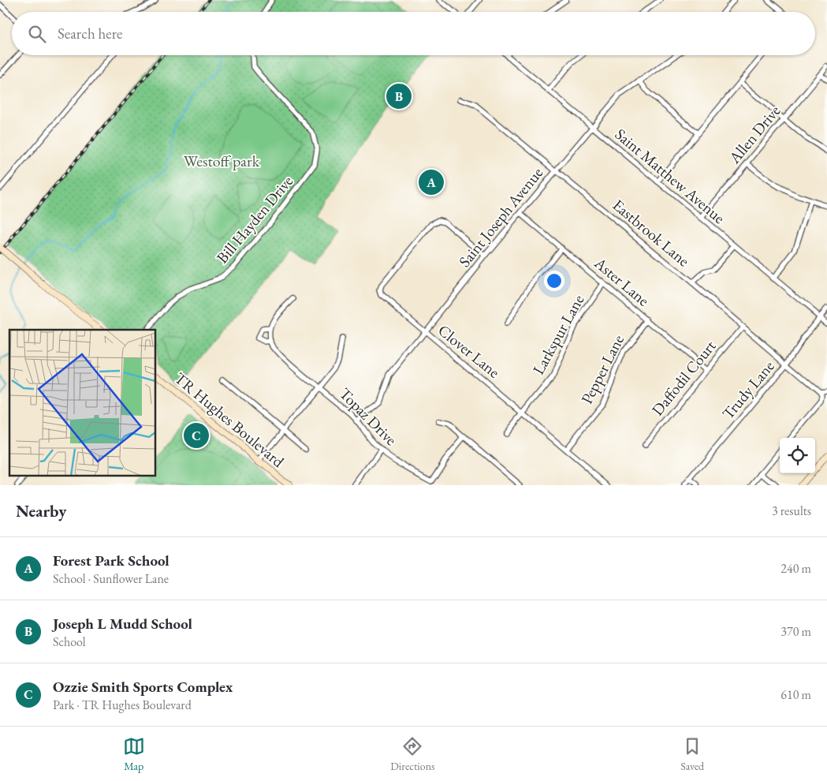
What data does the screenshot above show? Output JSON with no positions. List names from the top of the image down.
{
  "streets": {
    "main road": ["TR Hughes Boulevard"],
    "street": [
      "Allen Drive",
      "Saint Matthew Avenue",
      "Saint Joseph Avenue",
      "Bill Hayden Drive",
      "Eastbrook Lane",
      "Aster Lane",
      "Larkspur Lane",
      "Clover Lane",
      "Pepper Lane",
      "Daffodil Court",
      "Trudy Lane",
      "Topaz Drive"
    ]
  },
  "crossings": [
    ["Allen Drive", "Saint Matthew Avenue"],
    ["Saint Matthew Avenue", "Saint Joseph Avenue"],
    ["Saint Matthew Avenue", "Trudy Lane"],
    ["Saint Joseph Avenue", "Eastbrook Lane"],
    ["Saint Joseph Avenue", "Aster Lane"],
    ["Saint Joseph Avenue", "Clover Lane"],
    ["Saint Joseph Avenue", "Topaz Drive"],
    ["Eastbrook Lane", "Daffodil Court"],
    ["Eastbrook Lane", "Trudy Lane"],
    ["Aster Lane", "Larkspur Lane"],
    ["Aster Lane", "Pepper Lane"],
    ["Aster Lane", "Daffodil Court"],
    ["Larkspur Lane", "Clover Lane"],
    ["Clover Lane", "Pepper Lane"]
  ],
  "parks": ["Westoff park"],
  "page": {
    "search": "Search here",
    "pins": ["B", "A", "C"],
    "heading": ["Nearby", "3 results"],
    "list": [
      {
        "mark": "A",
        "name": "Forest Park School",
        "note": "School · Sunflower Lane",
        "value": "240 m"
      },
      {
        "mark": "B",
        "name": "Joseph L Mudd School",
        "note": "School",
        "value": "370 m"
      },
      {
        "mark": "C",
        "name": "Ozzie Smith Sports Complex",
        "note": "Park · TR Hughes Boulevard",
        "value": "610 m"
      }
    ],
    "nav": ["Map", "Directions", "Saved"]
  }
}
